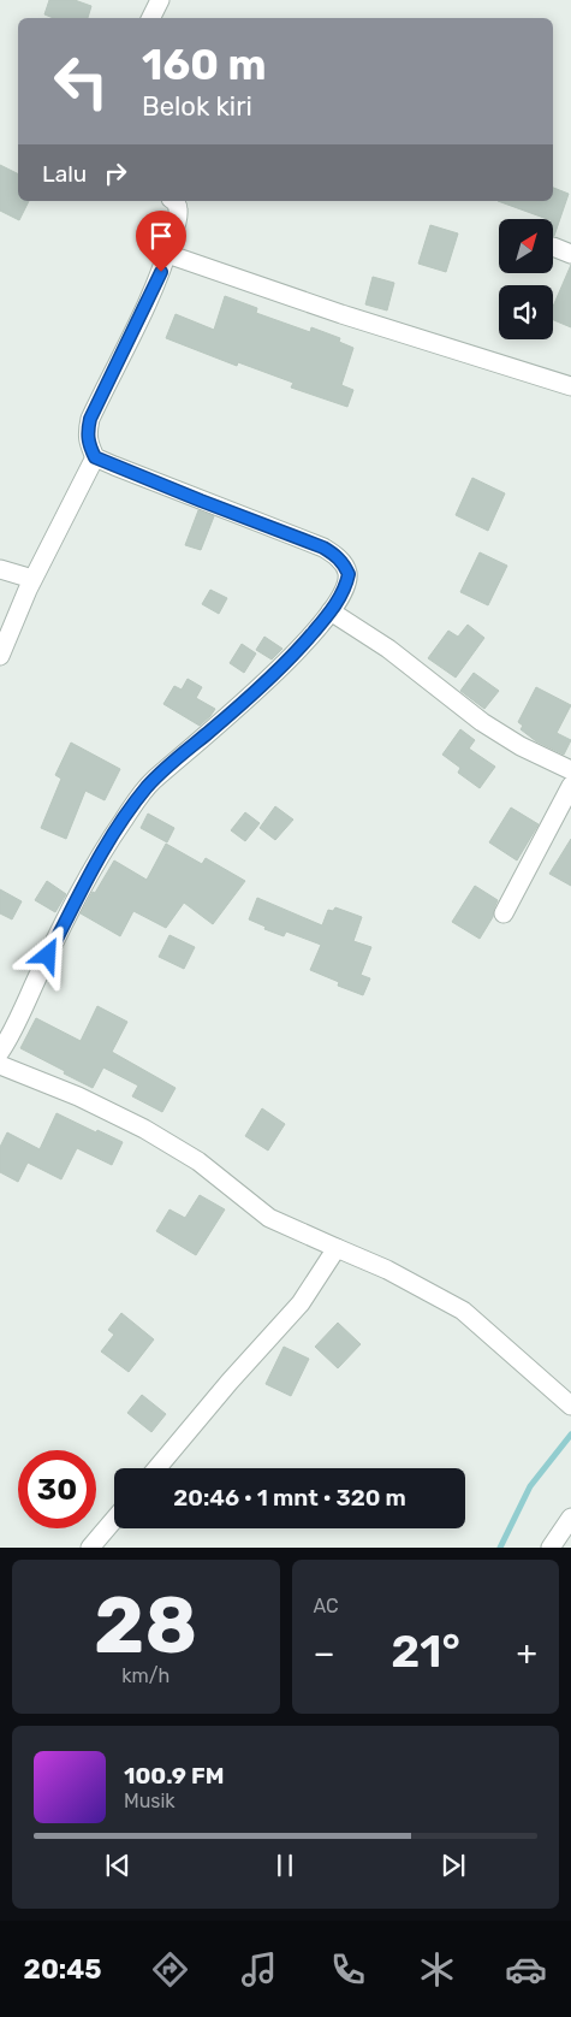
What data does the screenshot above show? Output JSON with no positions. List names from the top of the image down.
{
  "north": "top right",
  "page": {
    "turn": ["160 m", "Belok kiri"],
    "then": "Lalu",
    "limit": "30",
    "trip": "20:46 · 1 mnt · 320 m",
    "tile": [
      ["28", "km/h"],
      "AC"
    ],
    "heat": ["−", "21°", "+"],
    "song": ["100.9 FM", "Musik"],
    "tabs": "20:45"
  }
}
